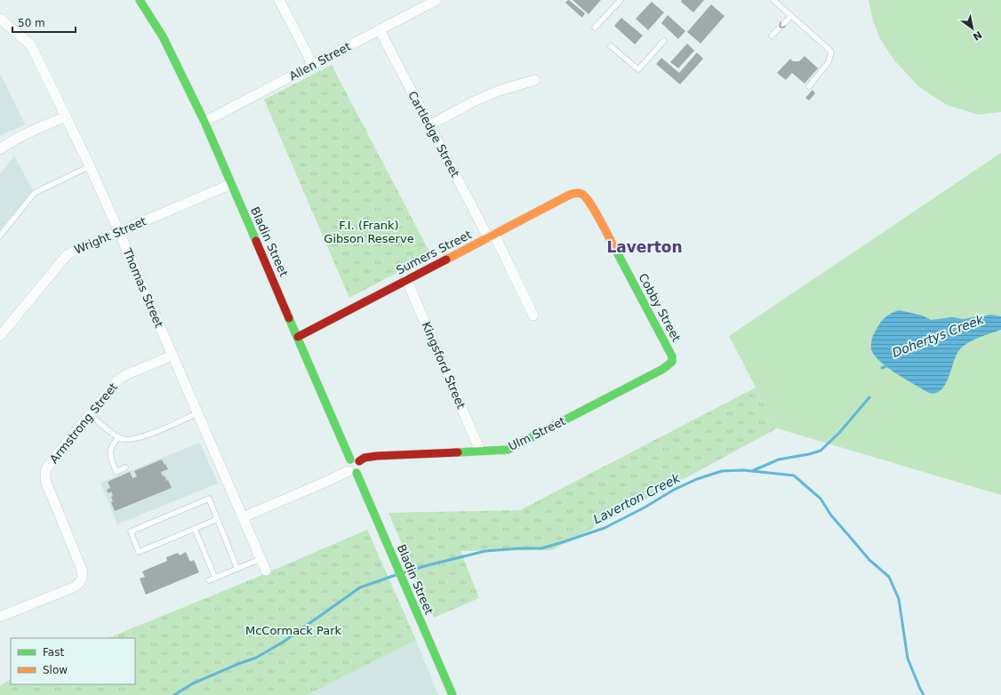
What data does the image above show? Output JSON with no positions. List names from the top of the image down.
{
  "streets": {
    "street": [
      "Allen Street",
      "Cartledge Street",
      "Wright Street",
      "Bladin Street",
      "Sumers Street",
      "Thomas Street",
      "Cobby Street",
      "Kingsford Street",
      "Armstrong Street",
      "Ulm Street"
    ]
  },
  "crossings": [
    ["Allen Street", "Cartledge Street"],
    ["Allen Street", "Bladin Street"],
    ["Cartledge Street", "Sumers Street"],
    ["Wright Street", "Bladin Street"],
    ["Wright Street", "Thomas Street"],
    ["Bladin Street", "Sumers Street"],
    ["Bladin Street", "Ulm Street"],
    ["Sumers Street", "Cobby Street"],
    ["Sumers Street", "Kingsford Street"],
    ["Thomas Street", "Armstrong Street"],
    ["Cobby Street", "Ulm Street"],
    ["Kingsford Street", "Ulm Street"]
  ],
  "districts": ["Laverton"],
  "water": ["Dohertys Creek", "Laverton Creek"],
  "parks": ["F.I. (Frank) Gibson Reserve", "McCormack Park"],
  "legend": ["Fast", "Slow"],
  "scale_bar": "50 m",
  "north": "bottom right"
}
